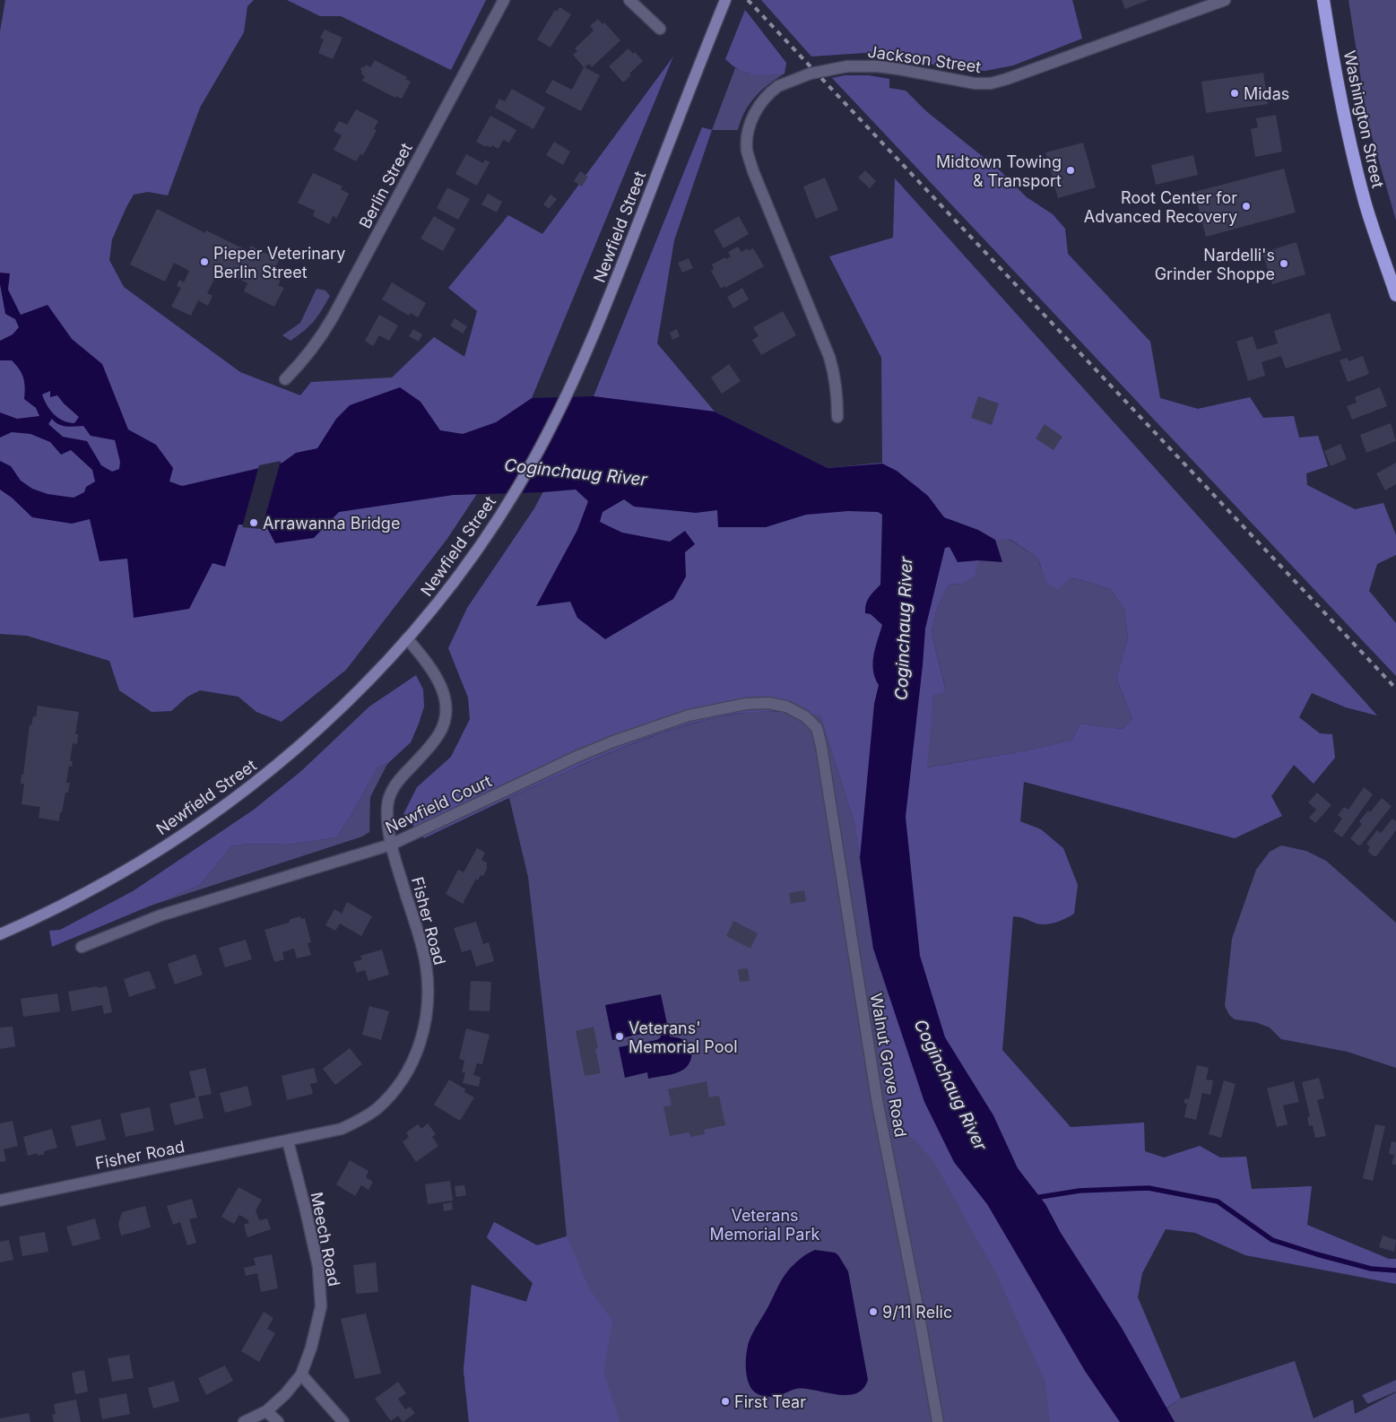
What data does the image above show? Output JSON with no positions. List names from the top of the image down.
{
  "streets": {
    "highway": ["Washington Street"],
    "main road": ["Newfield Street"],
    "street": [
      "Jackson Street",
      "Berlin Street",
      "Newfield Court",
      "Fisher Road",
      "Walnut Grove Road",
      "Meech Road"
    ]
  },
  "crossings": [
    ["Newfield Street", "Fisher Road"],
    ["Newfield Court", "Fisher Road"],
    ["Newfield Court", "Walnut Grove Road"],
    ["Fisher Road", "Meech Road"]
  ],
  "water": ["Coginchaug River"],
  "parks": ["Veterans Memorial Park"],
  "places": [
    "Midas",
    "Midtown Towing & Transport",
    "Root Center for Advanced Recovery",
    "Pieper Veterinary Berlin Street",
    "Nardelli's Grinder Shoppe",
    "Arrawanna Bridge",
    "Veterans' Memorial Pool",
    "9/11 Relic",
    "First Tear"
  ]
}
